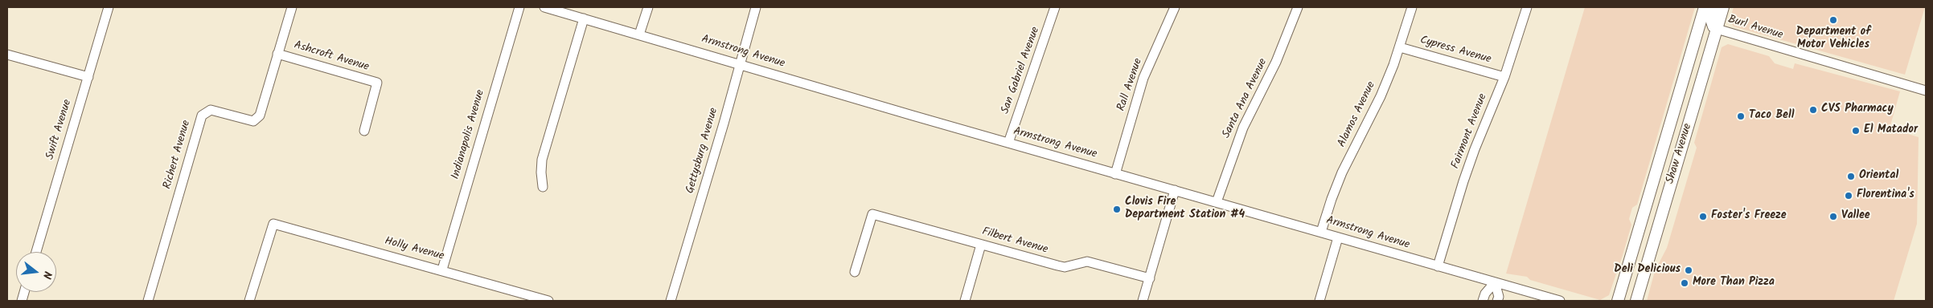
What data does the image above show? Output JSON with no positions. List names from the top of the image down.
{
  "streets": {
    "main road": ["Shaw Avenue"],
    "street": [
      "Burl Avenue",
      "Cypress Avenue",
      "Armstrong Avenue",
      "Ashcroft Avenue",
      "San Gabriel Avenue",
      "Rall Avenue",
      "Santa Ana Avenue",
      "Alamos Avenue",
      "Swift Avenue",
      "Fairmont Avenue",
      "Indianapolis Avenue",
      "Gettysburg Avenue",
      "Richert Avenue",
      "Filbert Avenue",
      "Holly Avenue"
    ]
  },
  "crossings": [
    ["Burl Avenue", "Shaw Avenue"],
    ["Cypress Avenue", "Alamos Avenue"],
    ["Cypress Avenue", "Fairmont Avenue"],
    ["Armstrong Avenue", "San Gabriel Avenue"],
    ["Armstrong Avenue", "Rall Avenue"],
    ["Armstrong Avenue", "Santa Ana Avenue"],
    ["Armstrong Avenue", "Alamos Avenue"],
    ["Armstrong Avenue", "Fairmont Avenue"],
    ["Armstrong Avenue", "Gettysburg Avenue"],
    ["Ashcroft Avenue", "Richert Avenue"],
    ["Indianapolis Avenue", "Holly Avenue"]
  ],
  "places": [
    "Department of Motor Vehicles",
    "CVS Pharmacy",
    "Taco Bell",
    "El Matador",
    "Oriental",
    "Florentina's",
    "Clovis Fire Department Station #4",
    "Foster's Freeze",
    "Vallee",
    "Deli Delicious",
    "More Than Pizza"
  ],
  "north": "right"
}
